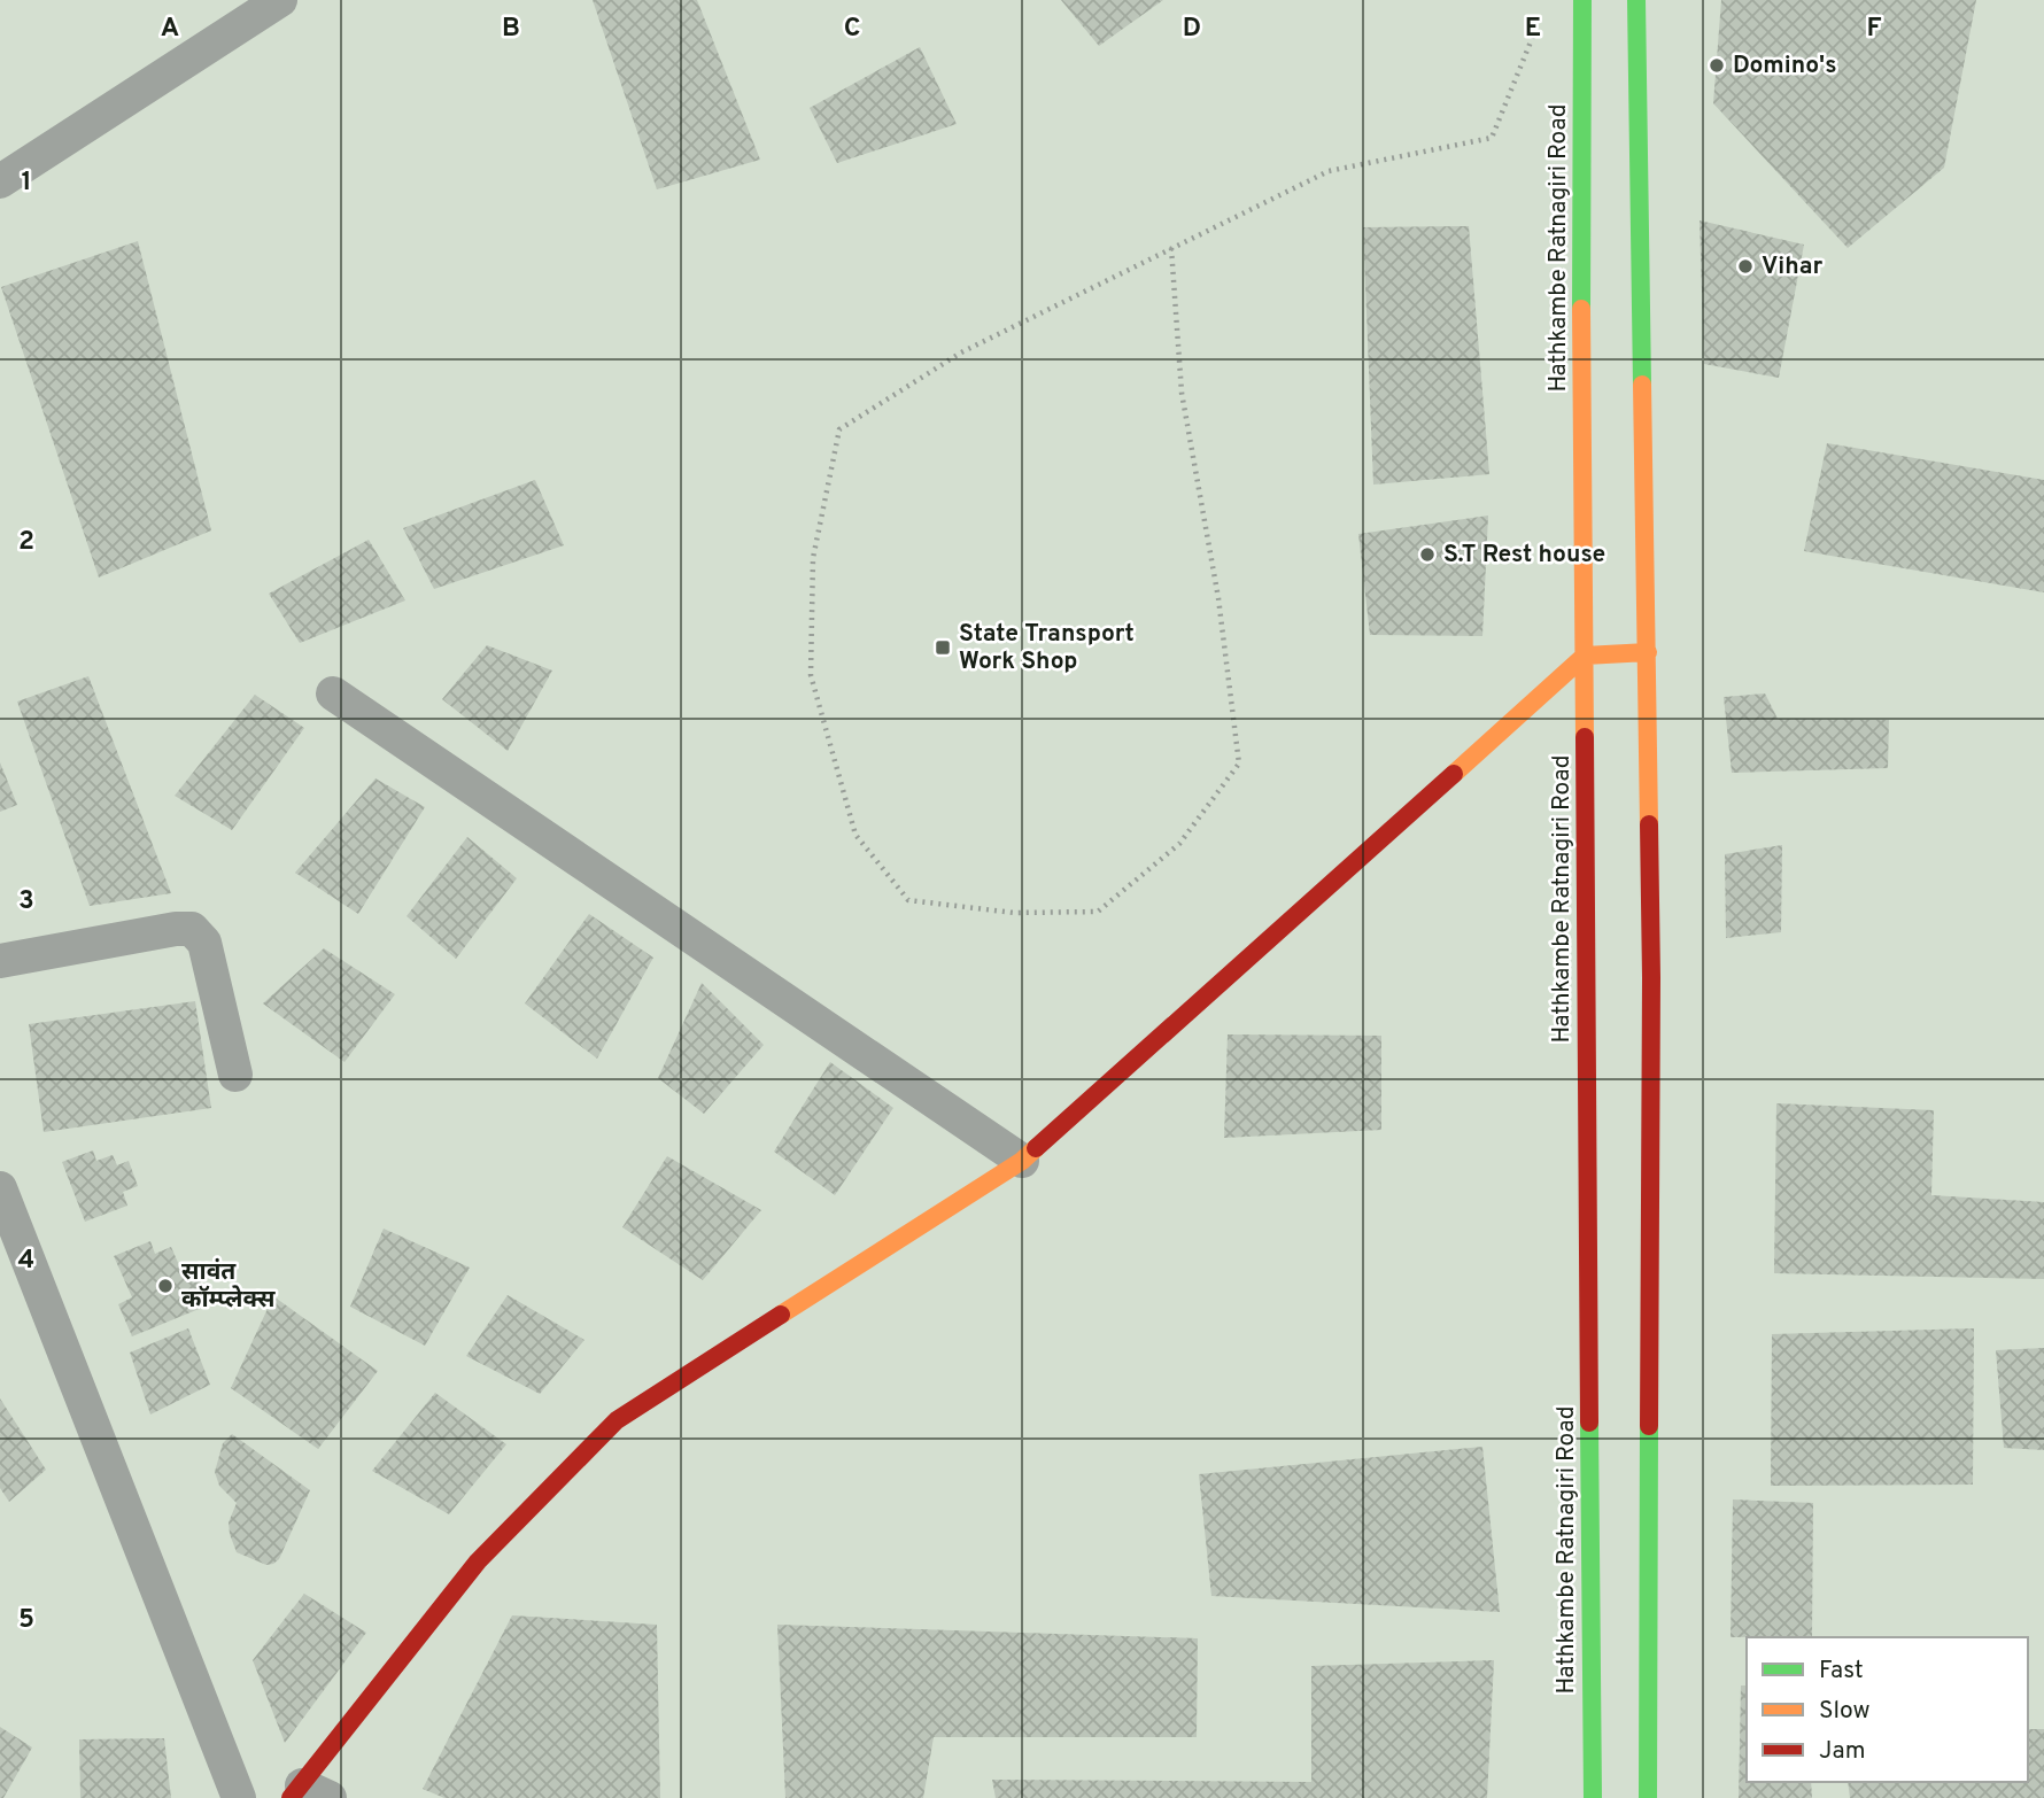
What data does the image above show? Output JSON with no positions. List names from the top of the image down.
{
  "streets": {
    "main road": ["Hathkambe Ratnagiri Road"]
  },
  "places": {
    "other": [
      "Domino's",
      "Vihar",
      "S.T Rest house",
      "सावंत कॉम्प्लेक्स"
    ],
    "transit": ["State Transport Work Shop"]
  },
  "legend": ["Fast", "Slow", "Jam"],
  "grid": {
    "columns": [
      "A",
      "B",
      "C",
      "D",
      "E",
      "F"
    ],
    "rows": [
      "1",
      "2",
      "3",
      "4",
      "5"
    ]
  }
}
